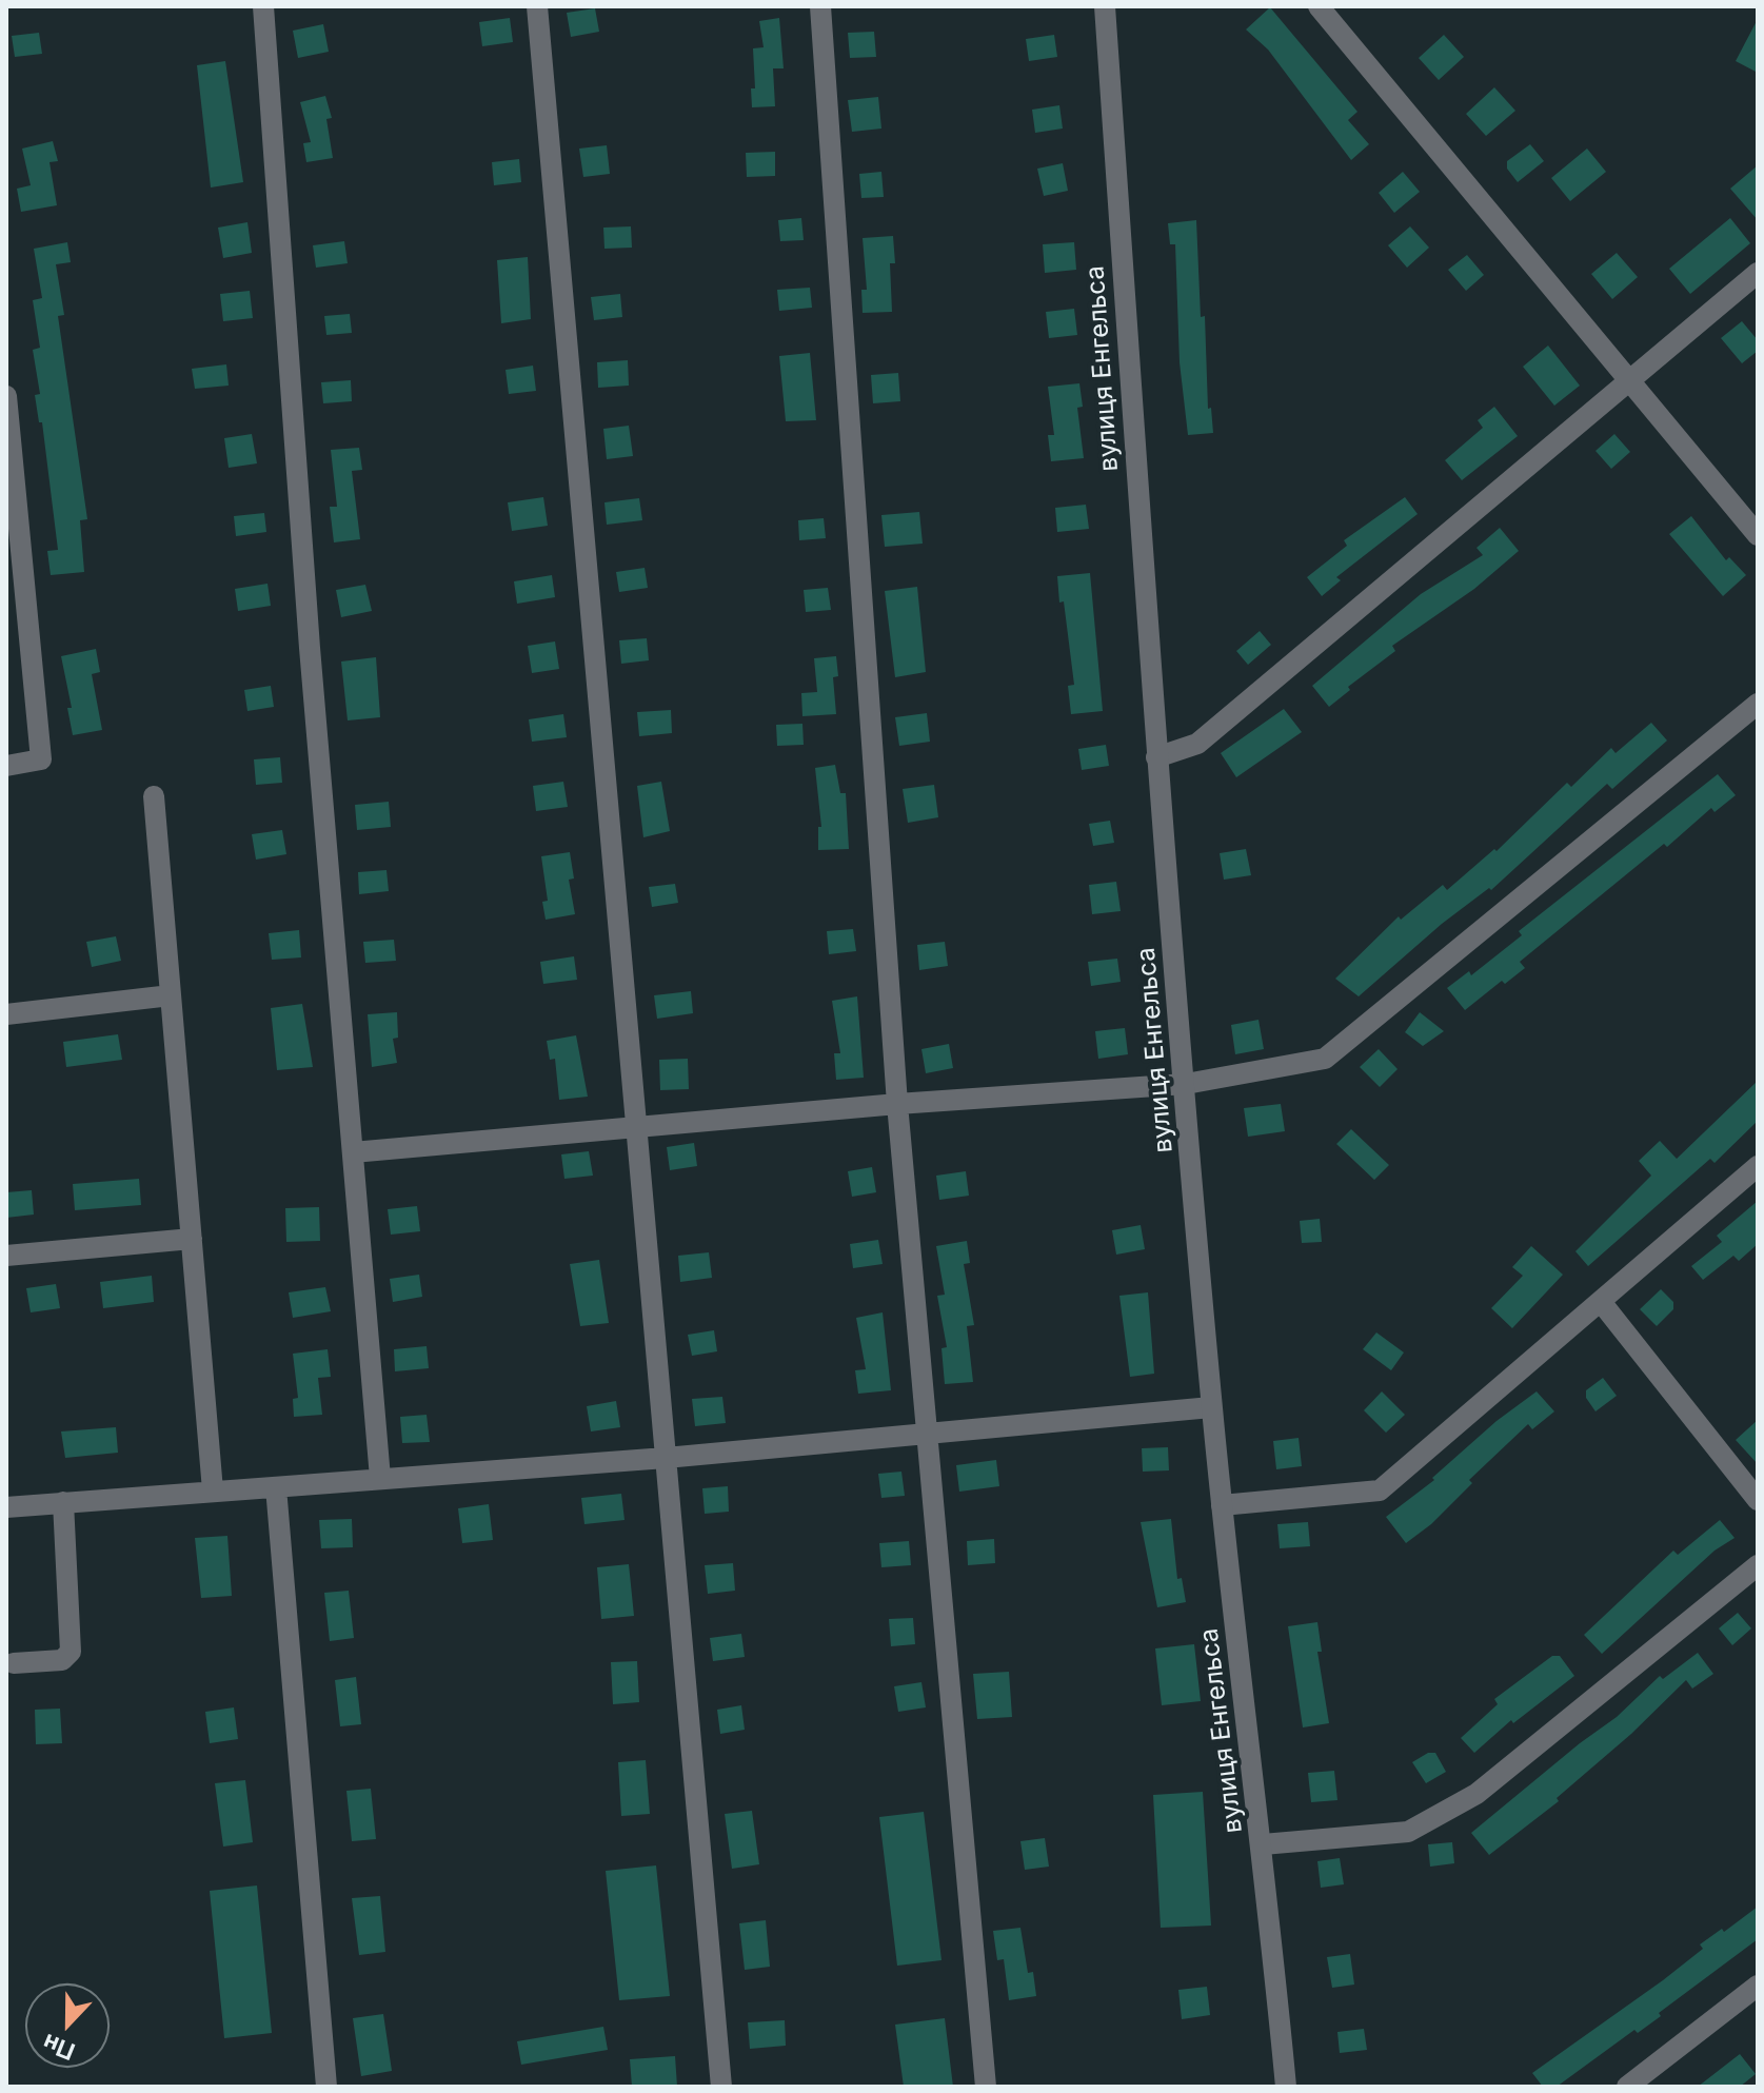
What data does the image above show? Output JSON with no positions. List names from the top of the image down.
{
  "streets": {
    "street": ["вулиця Енгельса"]
  },
  "north": "bottom"
}
